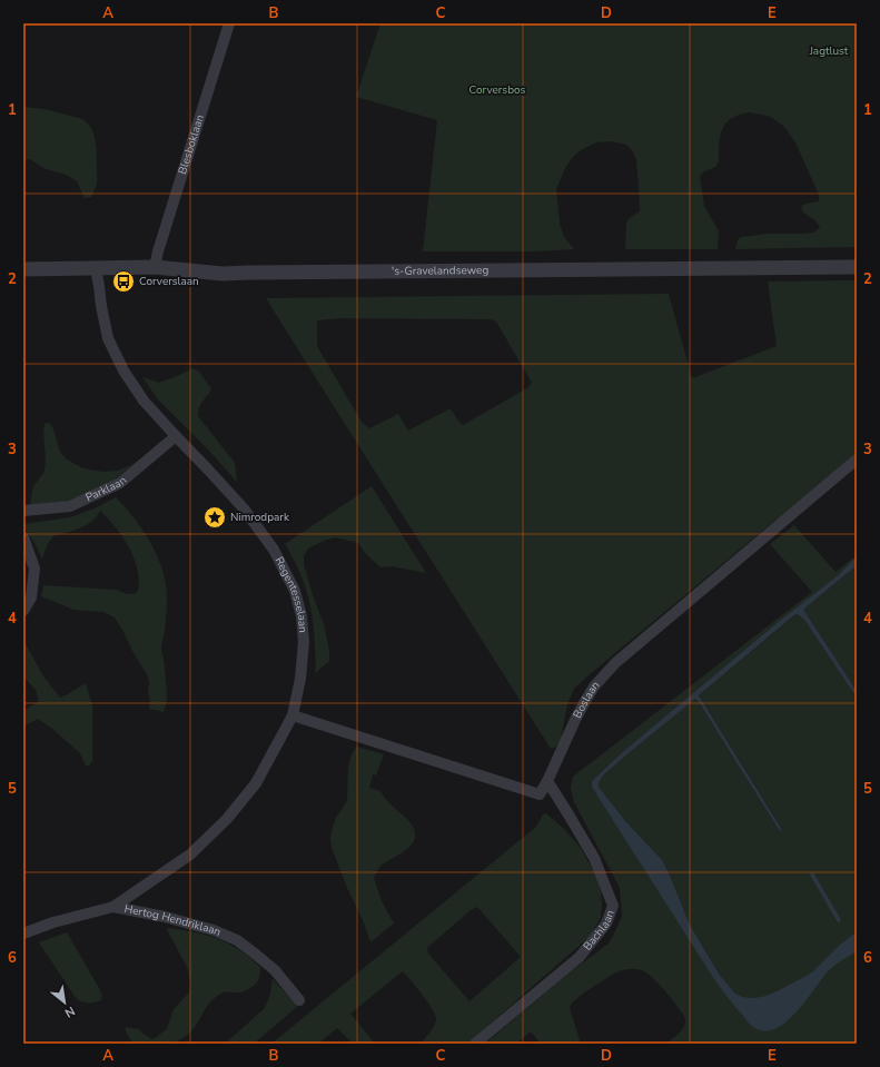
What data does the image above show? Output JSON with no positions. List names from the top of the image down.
{
  "streets": {
    "street": [
      "Blesboklaan",
      "'s-Gravelandseweg",
      "Parklaan",
      "Regentesselaan",
      "Boslaan",
      "Hertog Hendriklaan",
      "Bachlaan"
    ]
  },
  "crossings": [
    ["Blesboklaan", "'s-Gravelandseweg"],
    ["'s-Gravelandseweg", "Regentesselaan"],
    ["Parklaan", "Regentesselaan"],
    ["Regentesselaan", "Boslaan"],
    ["Regentesselaan", "Hertog Hendriklaan"],
    ["Boslaan", "Bachlaan"]
  ],
  "parks": ["Jagtlust", "Corversbos"],
  "places": {
    "bus stop": ["Corverslaan"],
    "place": ["Nimrodpark"]
  },
  "north": "bottom right",
  "grid": {
    "columns": [
      "A",
      "B",
      "C",
      "D",
      "E"
    ],
    "rows": [
      "1",
      "2",
      "3",
      "4",
      "5",
      "6"
    ]
  }
}
